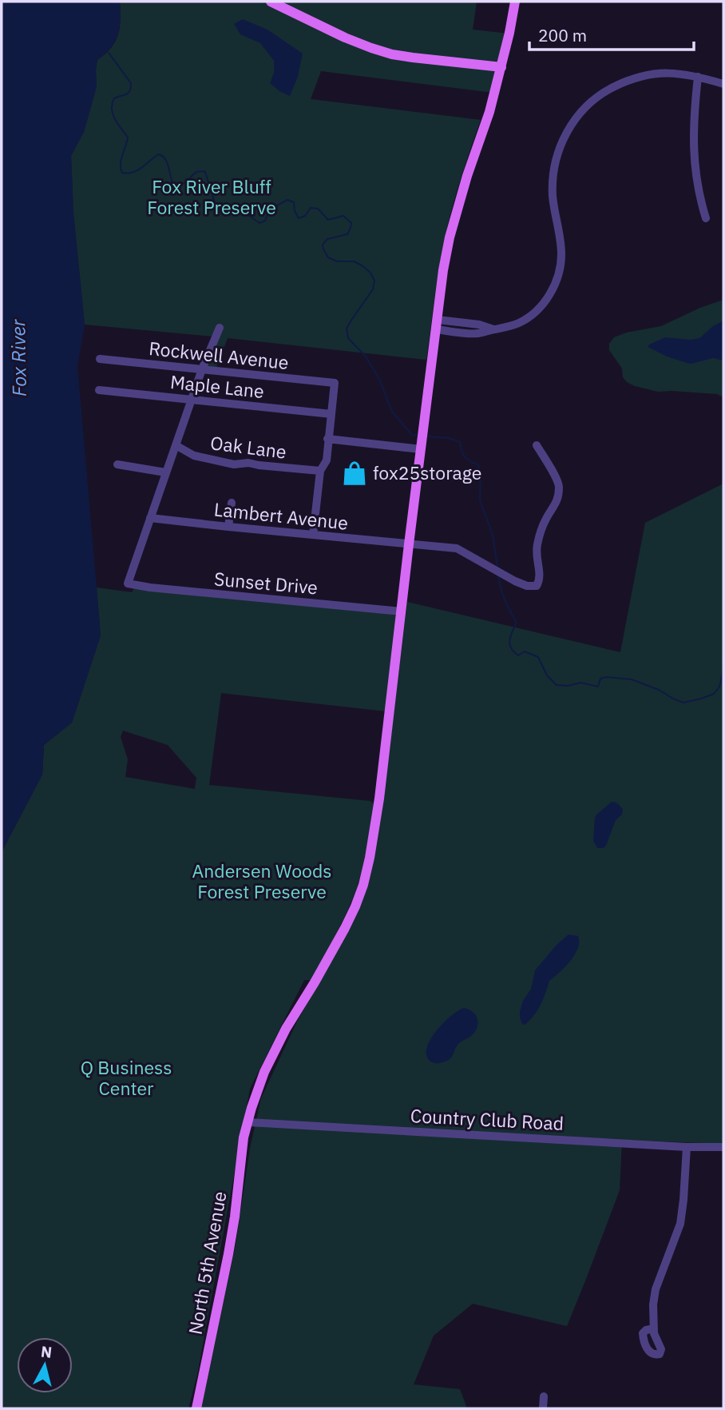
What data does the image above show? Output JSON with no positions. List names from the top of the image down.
{
  "streets": {
    "main road": ["North 5th Avenue"],
    "street": [
      "Rockwell Avenue",
      "Maple Lane",
      "Oak Lane",
      "Lambert Avenue",
      "Sunset Drive",
      "Country Club Road"
    ]
  },
  "crossings": [
    ["Rockwell Avenue", "Maple Lane"],
    ["Lambert Avenue", "Sunset Drive"],
    ["Lambert Avenue", "North 5th Avenue"],
    ["Sunset Drive", "North 5th Avenue"],
    ["Country Club Road", "North 5th Avenue"]
  ],
  "water": ["Fox River"],
  "parks": ["Fox River Bluff Forest Preserve", "Andersen Woods Forest Preserve", "Q Business Center"],
  "places": {
    "shop": ["fox25storage"]
  },
  "scale_bar": "200 m",
  "north": "top"
}
